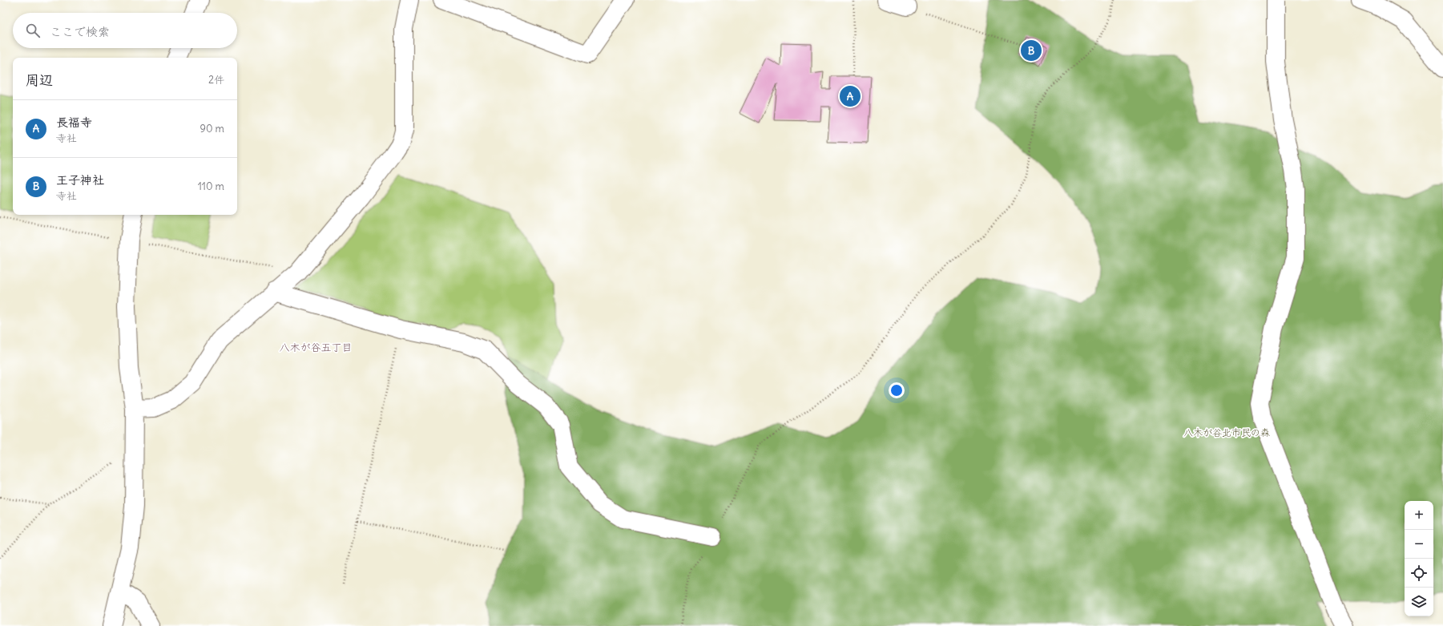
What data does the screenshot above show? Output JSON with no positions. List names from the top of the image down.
{
  "districts": ["八木が谷五丁目"],
  "parks": ["八木が谷北市民の森"],
  "page": {
    "search": "ここで検索",
    "pins": ["B", "A"],
    "heading": ["周辺", "2件"],
    "list": [
      {
        "mark": "A",
        "name": "長福寺",
        "note": "寺社",
        "value": "90 m"
      },
      {
        "mark": "B",
        "name": "王子神社",
        "note": "寺社",
        "value": "110 m"
      }
    ],
    "map_buttons": ["+", "−"]
  }
}
